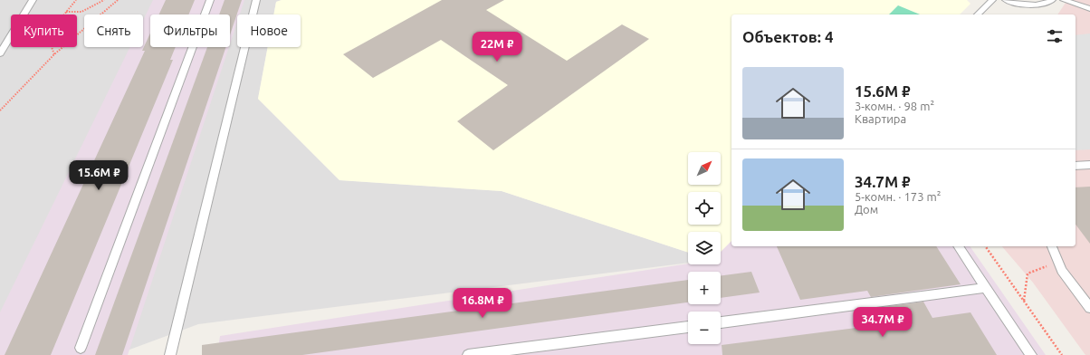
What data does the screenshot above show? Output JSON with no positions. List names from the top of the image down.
{
  "north": "top right",
  "page": {
    "chip": [
      "Купить",
      "Снять",
      "Фильтры",
      "Новое"
    ],
    "heading": "Объектов: 4",
    "price": [
      "22M ₽",
      "15.6M ₽",
      "16.8M ₽",
      "34.7M ₽"
    ],
    "list": [
      {
        "name": "15.6M ₽",
        "note": "3-комн. · 98 m² · Квартира"
      },
      {
        "name": "34.7M ₽",
        "note": "5-комн. · 173 m² · Дом"
      }
    ],
    "map_buttons": ["+", "−"]
  }
}
